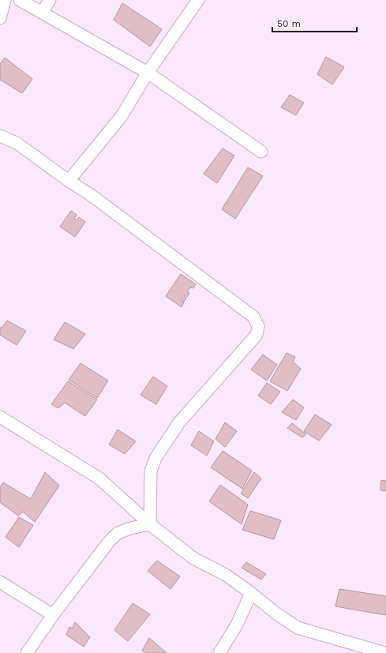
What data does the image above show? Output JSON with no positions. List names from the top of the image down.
{
  "scale_bar": "50 m"
}
